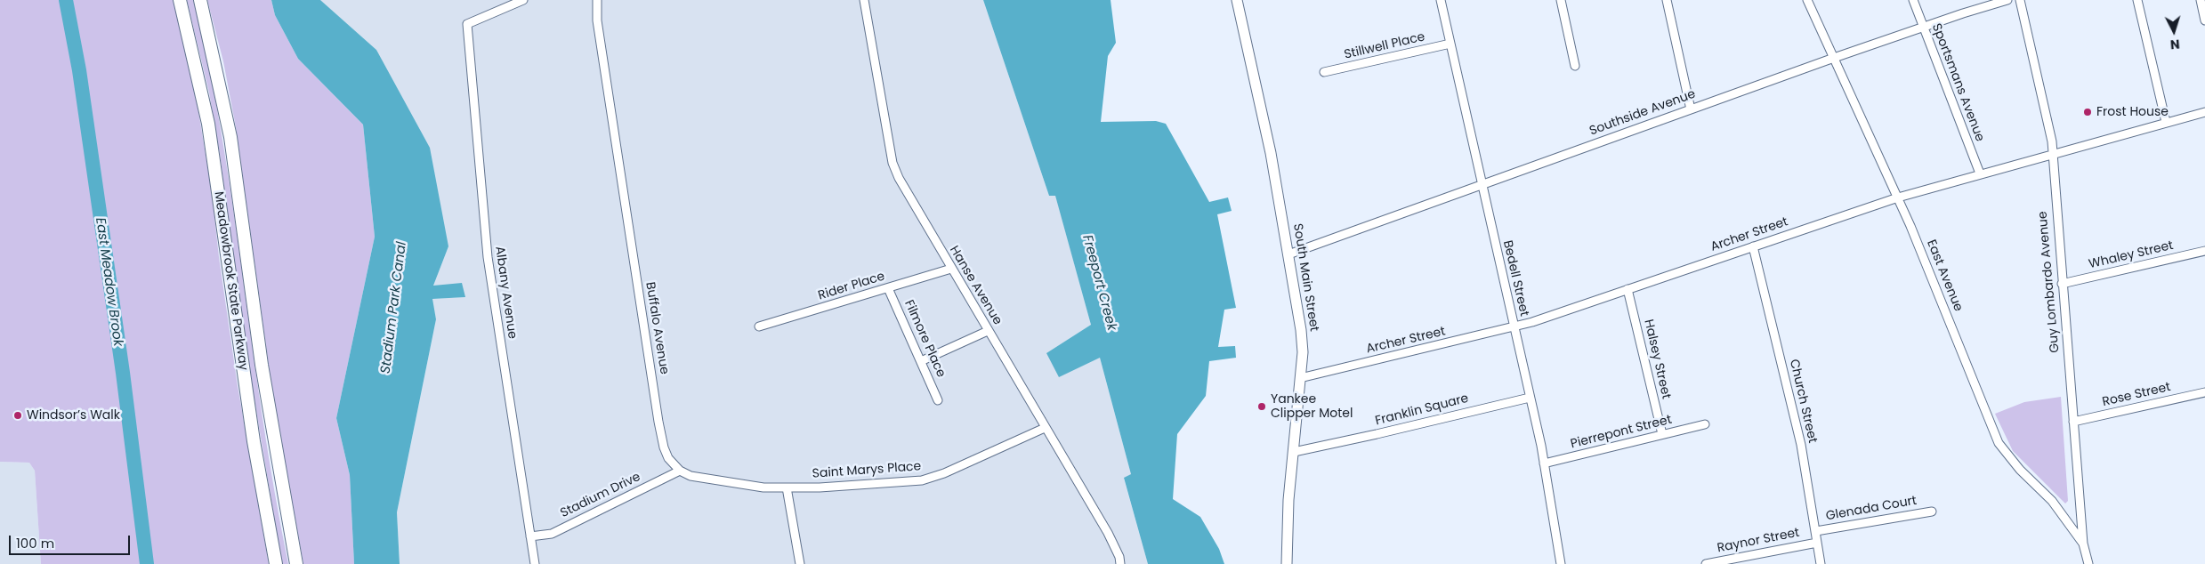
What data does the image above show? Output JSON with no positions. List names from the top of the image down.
{
  "streets": {
    "highway": ["Meadowbrook State Parkway"],
    "main road": ["South Main Street"],
    "street": [
      "Stillwell Place",
      "Sportsmans Avenue",
      "Southside Avenue",
      "Archer Street",
      "Whaley Street",
      "East Avenue",
      "Bedell Street",
      "Guy Lombardo Avenue",
      "Hanse Avenue",
      "Rider Place",
      "Albany Avenue",
      "Buffalo Avenue",
      "Filmore Place",
      "Halsey Street",
      "Rose Street",
      "Church Street",
      "Franklin Square",
      "Pierrepont Street",
      "Saint Marys Place",
      "Stadium Drive",
      "Glenada Court",
      "Raynor Street"
    ]
  },
  "crossings": [
    ["Stillwell Place", "Bedell Street"],
    ["Sportsmans Avenue", "Southside Avenue"],
    ["Sportsmans Avenue", "Archer Street"],
    ["Southside Avenue", "East Avenue"],
    ["Southside Avenue", "South Main Street"],
    ["Southside Avenue", "Bedell Street"],
    ["Archer Street", "East Avenue"],
    ["Archer Street", "South Main Street"],
    ["Archer Street", "Bedell Street"],
    ["Archer Street", "Guy Lombardo Avenue"],
    ["Archer Street", "Halsey Street"],
    ["Archer Street", "Church Street"],
    ["Whaley Street", "Guy Lombardo Avenue"],
    ["East Avenue", "Guy Lombardo Avenue"],
    ["South Main Street", "Franklin Square"],
    ["Bedell Street", "Franklin Square"],
    ["Bedell Street", "Pierrepont Street"],
    ["Guy Lombardo Avenue", "Rose Street"],
    ["Hanse Avenue", "Rider Place"],
    ["Hanse Avenue", "Saint Marys Place"],
    ["Rider Place", "Filmore Place"],
    ["Albany Avenue", "Stadium Drive"],
    ["Buffalo Avenue", "Stadium Drive"],
    ["Halsey Street", "Pierrepont Street"],
    ["Church Street", "Glenada Court"],
    ["Church Street", "Raynor Street"]
  ],
  "water": ["East Meadow Brook", "Freeport Creek", "Stadium Park Canal"],
  "places": ["Frost House", "Yankee Clipper Motel", "Windsor’s Walk"],
  "scale_bar": "100 m",
  "north": "bottom"
}
